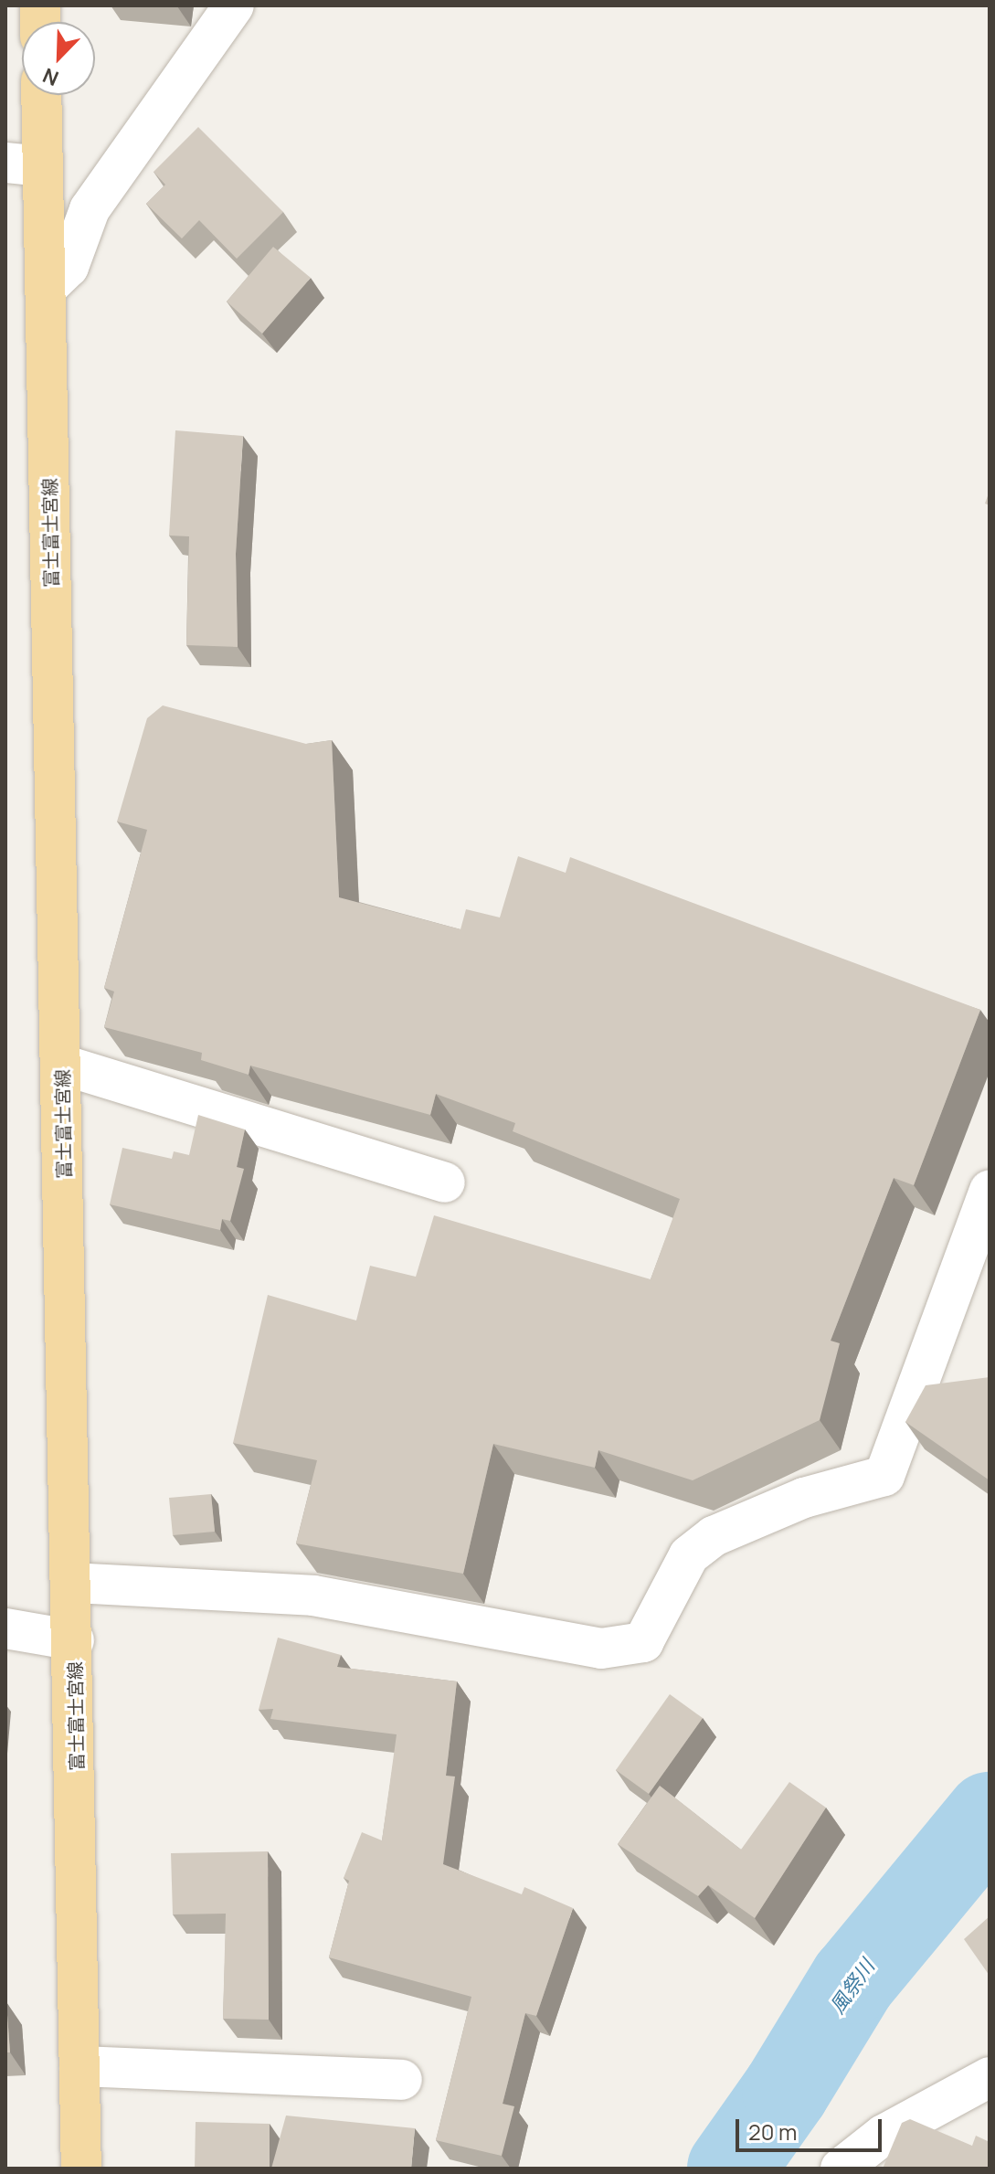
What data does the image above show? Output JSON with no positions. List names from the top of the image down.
{
  "streets": {
    "main road": ["富士富士宮線"]
  },
  "water": ["風祭川"],
  "scale_bar": "20 m",
  "north": "bottom left"
}
